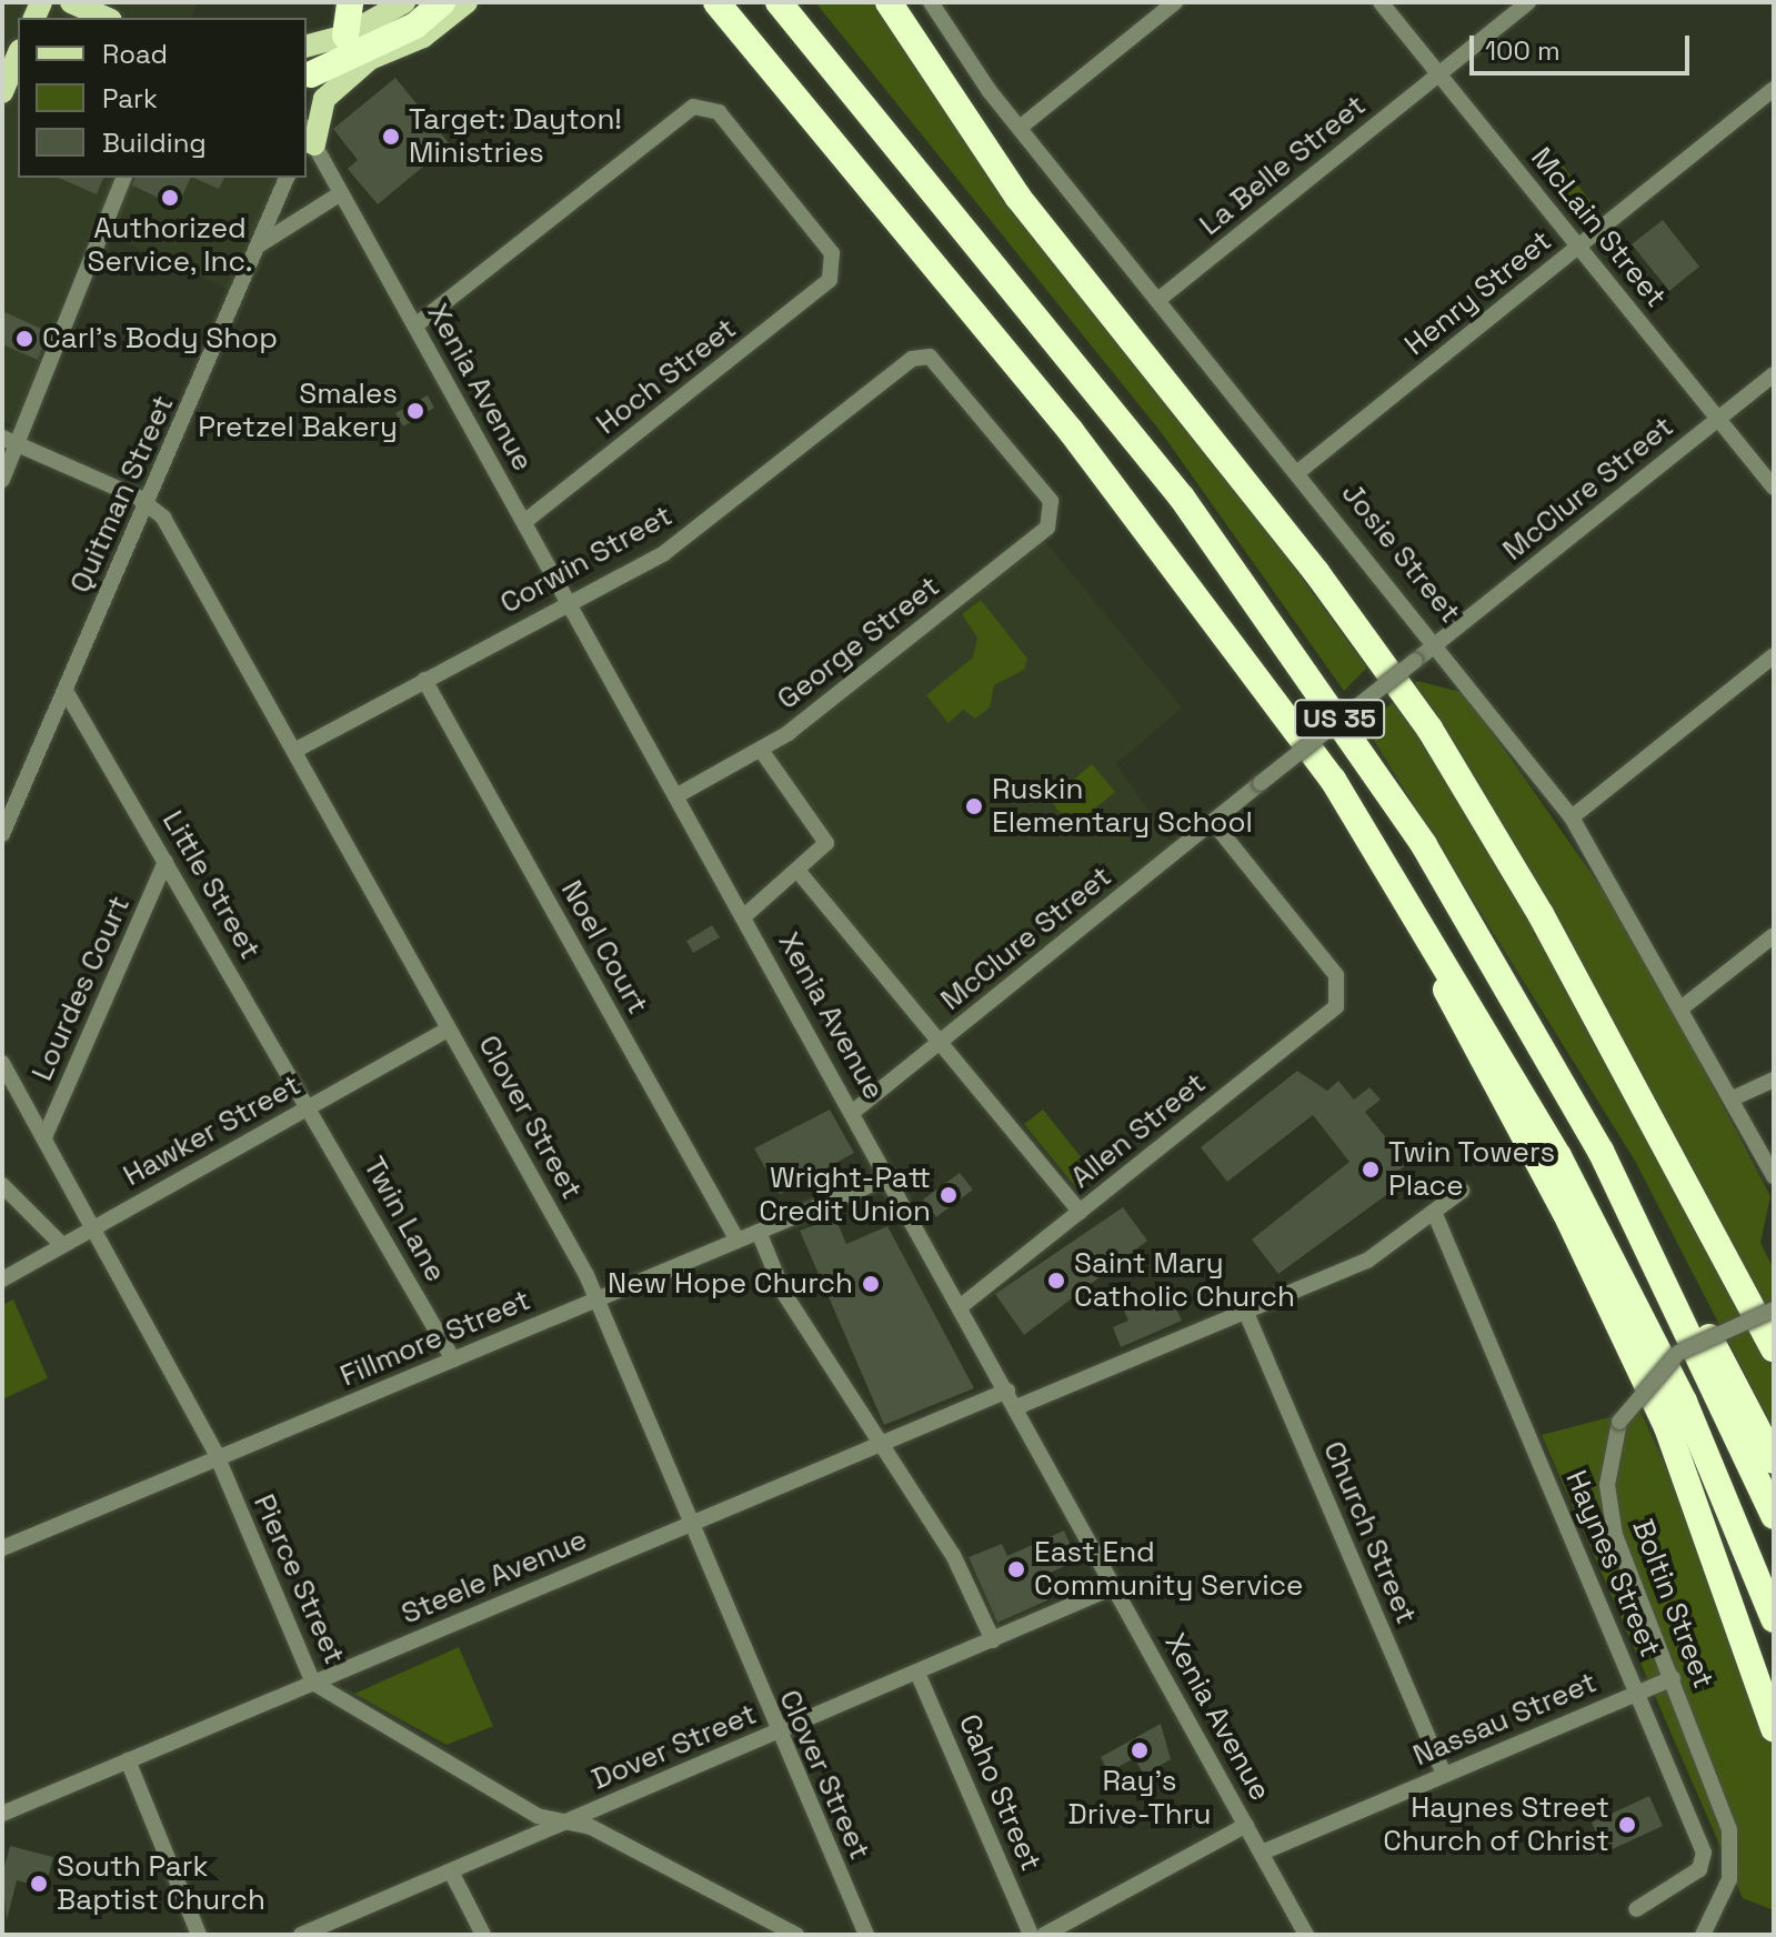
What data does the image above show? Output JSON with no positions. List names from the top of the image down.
{
  "streets": {
    "highway": ["US 35"],
    "street": [
      "La Belle Street",
      "McLain Street",
      "Henry Street",
      "Hoch Street",
      "Xenia Avenue",
      "McClure Street",
      "Quitman Street",
      "Josie Street",
      "Corwin Street",
      "George Street",
      "Little Street",
      "Noel Court",
      "Lourdes Court",
      "Clover Street",
      "Hawker Street",
      "Allen Street",
      "Twin Lane",
      "Fillmore Street",
      "Church Street",
      "Haynes Street",
      "Steele Avenue",
      "Pierce Street",
      "Boltin Street",
      "Nassau Street",
      "Dover Street",
      "Caho Street"
    ]
  },
  "crossings": [
    ["La Belle Street", "McLain Street"],
    ["La Belle Street", "Josie Street"],
    ["McLain Street", "Henry Street"],
    ["McLain Street", "McClure Street"],
    ["Henry Street", "Josie Street"],
    ["Hoch Street", "Xenia Avenue"],
    ["Xenia Avenue", "McClure Street"],
    ["Xenia Avenue", "Corwin Street"],
    ["Xenia Avenue", "George Street"],
    ["Xenia Avenue", "Allen Street"],
    ["Xenia Avenue", "Fillmore Street"],
    ["Xenia Avenue", "Steele Avenue"],
    ["Xenia Avenue", "Nassau Street"],
    ["Xenia Avenue", "Dover Street"],
    ["McClure Street", "Josie Street"],
    ["McClure Street", "Allen Street"],
    ["Quitman Street", "Little Street"],
    ["Quitman Street", "Clover Street"],
    ["Corwin Street", "George Street"],
    ["Corwin Street", "Noel Court"],
    ["Corwin Street", "Clover Street"],
    ["Little Street", "Lourdes Court"],
    ["Little Street", "Hawker Street"],
    ["Little Street", "Twin Lane"],
    ["Noel Court", "Fillmore Street"],
    ["Lourdes Court", "Pierce Street"],
    ["Clover Street", "Hawker Street"],
    ["Clover Street", "Fillmore Street"],
    ["Clover Street", "Steele Avenue"],
    ["Clover Street", "Dover Street"],
    ["Hawker Street", "Twin Lane"],
    ["Hawker Street", "Pierce Street"],
    ["Twin Lane", "Fillmore Street"],
    ["Fillmore Street", "Pierce Street"],
    ["Church Street", "Nassau Street"],
    ["Haynes Street", "Nassau Street"],
    ["Steele Avenue", "Pierce Street"],
    ["Pierce Street", "Dover Street"],
    ["Boltin Street", "Nassau Street"],
    ["Dover Street", "Caho Street"]
  ],
  "places": [
    "Target: Dayton! Ministries",
    "Authorized Service, Inc.",
    "Carl’s Body Shop",
    "Smales Pretzel Bakery",
    "Ruskin Elementary School",
    "Twin Towers Place",
    "Wright-Patt Credit Union",
    "Saint Mary Catholic Church",
    "New Hope Church",
    "East End Community Service",
    "Ray's Drive-Thru",
    "Haynes Street Church of Christ",
    "South Park Baptist Church"
  ],
  "legend": ["Road", "Park", "Building"],
  "scale_bar": "100 m"
}
